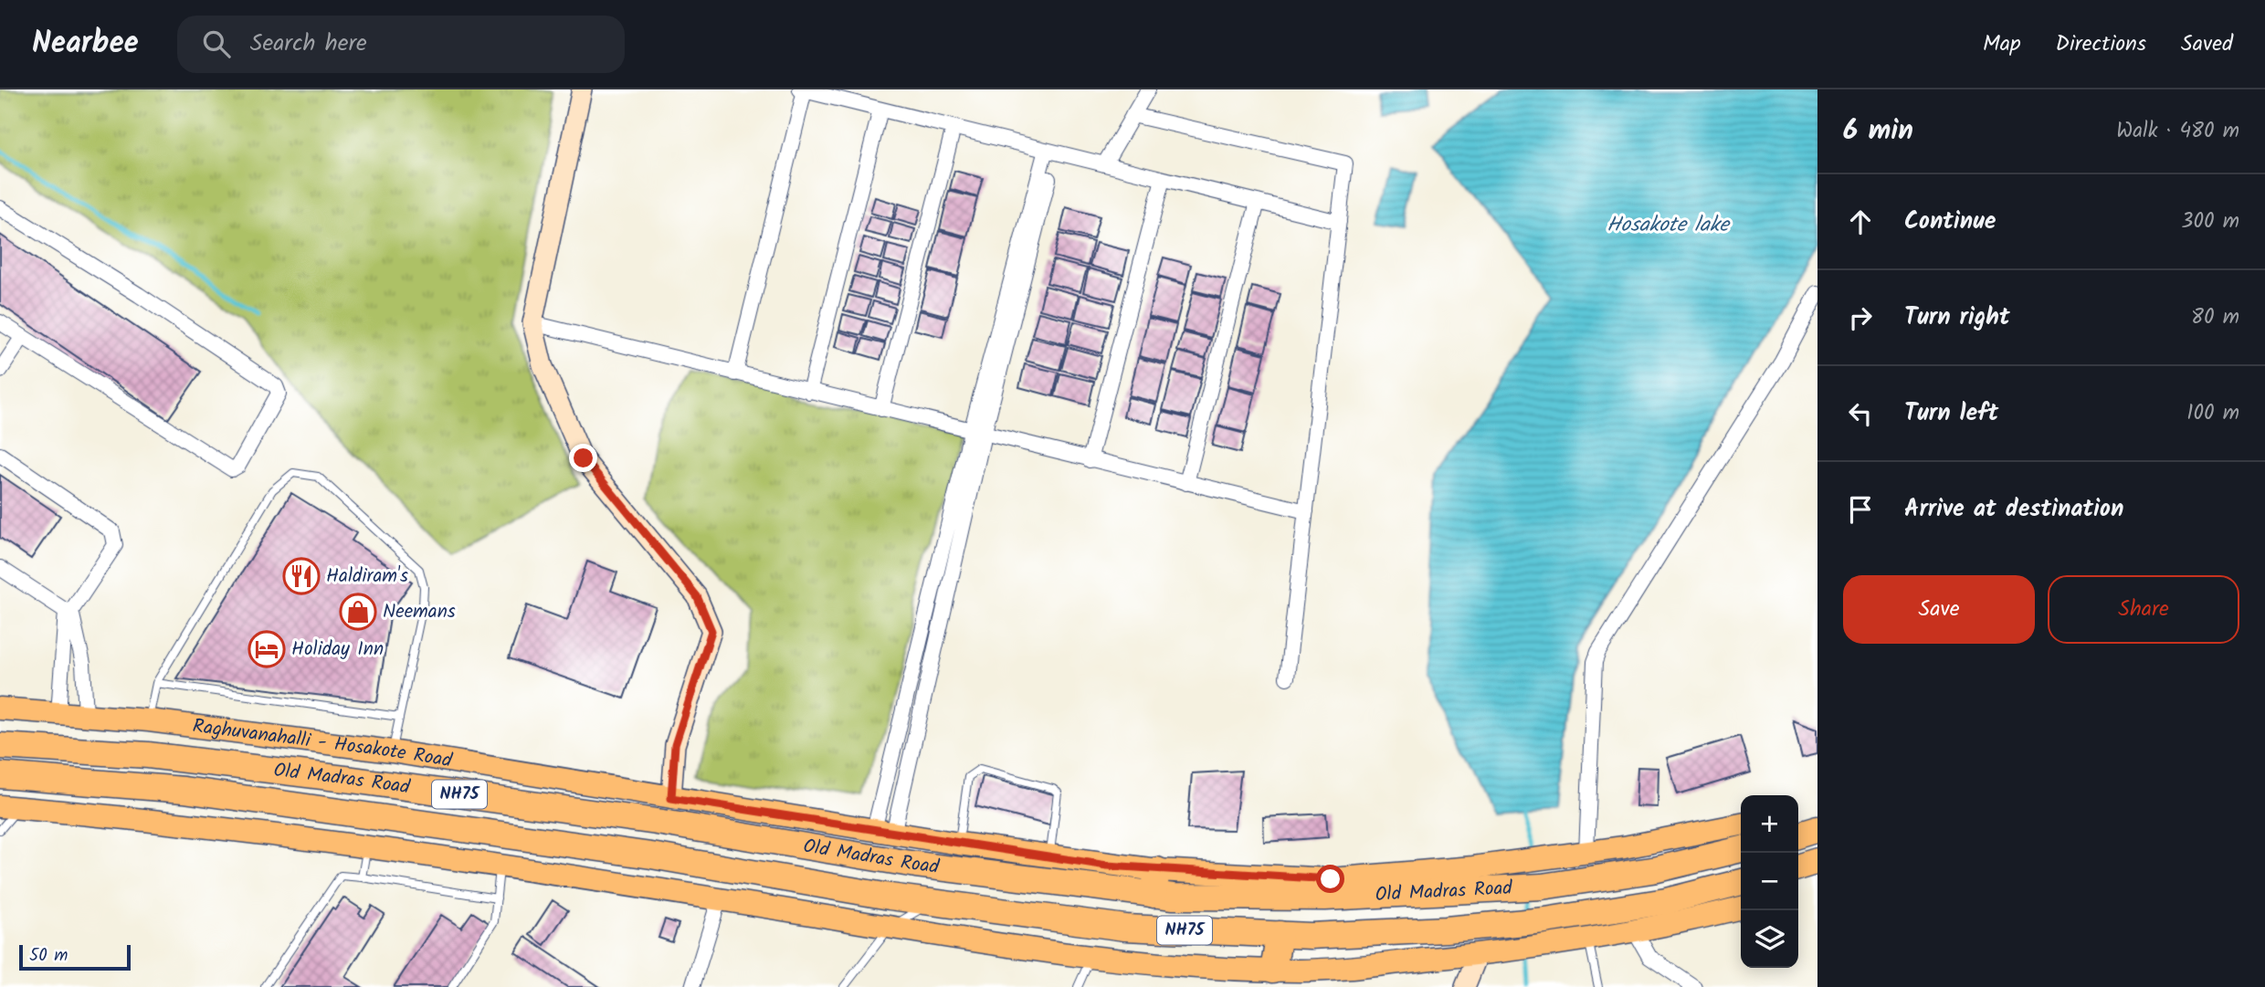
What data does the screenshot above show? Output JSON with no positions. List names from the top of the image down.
{
  "streets": {
    "highway": ["Old Madras Road", "NH75"],
    "main road": ["Raghuvanahalli - Hosakote Road"]
  },
  "crossings": [
    ["Raghuvanahalli - Hosakote Road", "Old Madras Road"]
  ],
  "water": ["Hosakote lake"],
  "places": {
    "restaurant": ["Haldiram's"],
    "shop": ["Neemans"],
    "hotel": ["Holiday Inn"]
  },
  "scale_bar": "50 m",
  "page": {
    "header": "Nearbee",
    "search": "Search here",
    "nav": ["Map", "Directions", "Saved"],
    "heading": ["6 min", "Walk · 480 m"],
    "list": [
      ["Continue", "300 m"],
      ["Turn right", "80 m"],
      ["Turn left", "100 m"],
      "Arrive at destination"
    ],
    "buttons": ["Save", "Share"],
    "map_buttons": ["+", "−"],
    "scale": "50 m"
  }
}
